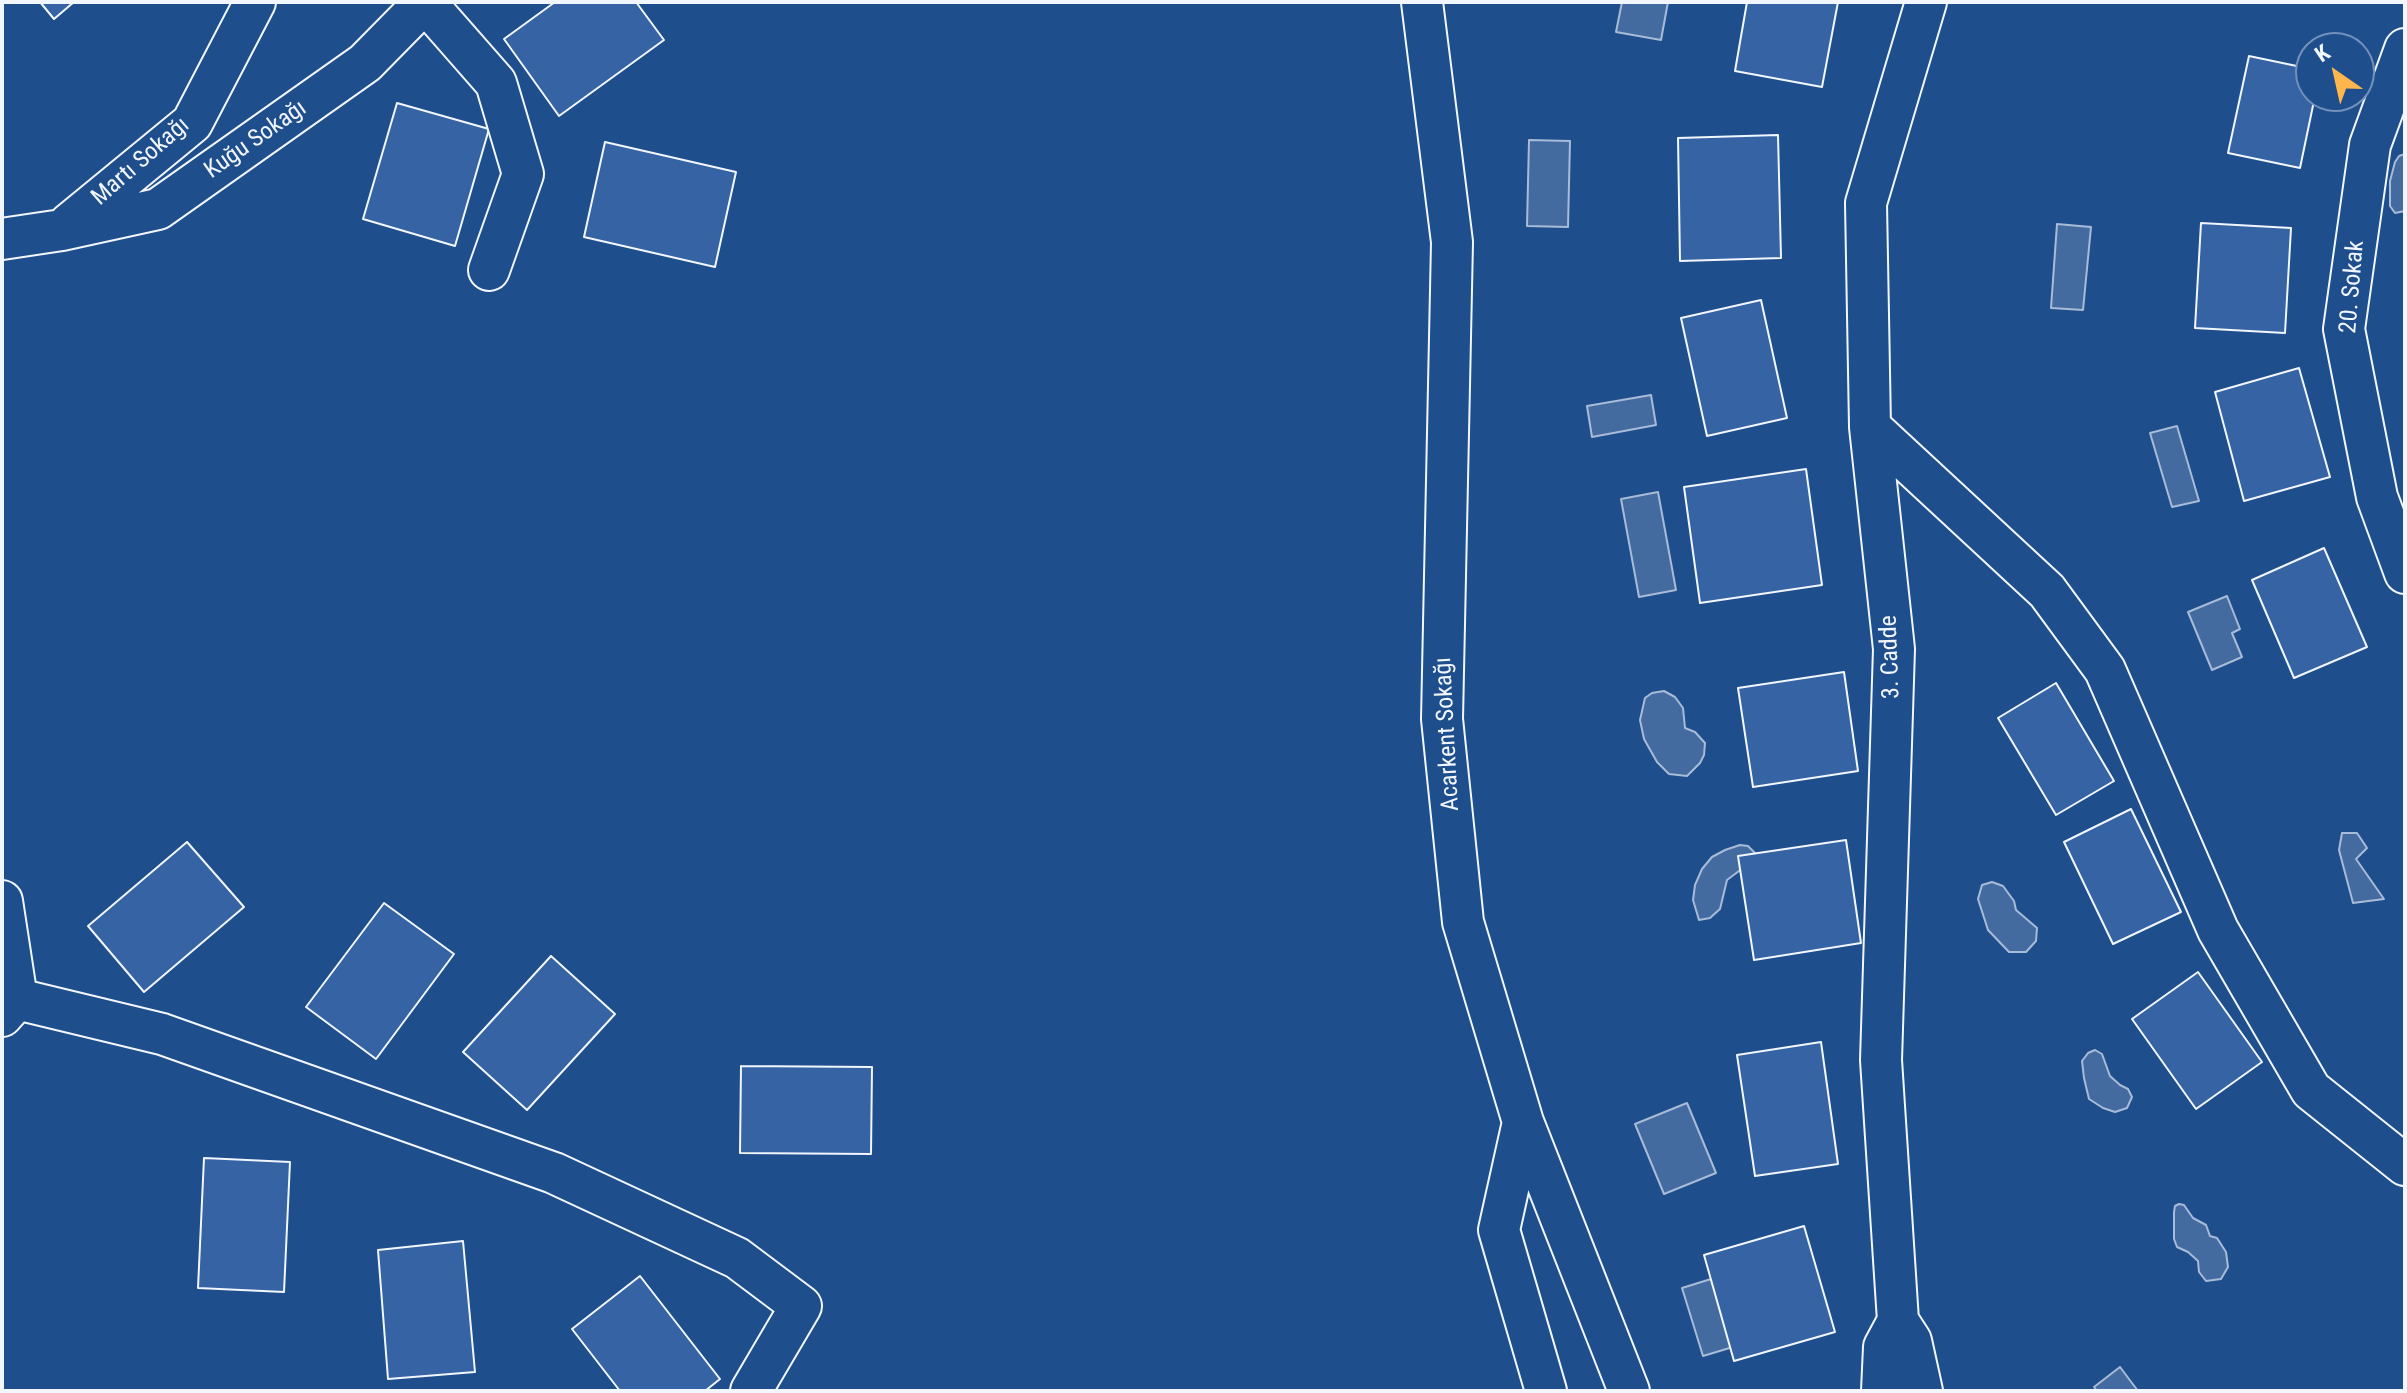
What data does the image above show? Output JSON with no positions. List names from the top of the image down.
{
  "streets": {
    "street": [
      "Kuğu Sokağı",
      "Martı Sokağı",
      "20. Sokak",
      "3. Cadde",
      "Acarkent Sokağı"
    ]
  },
  "crossings": [
    ["Kuğu Sokağı", "Martı Sokağı"]
  ],
  "north": "top left"
}
